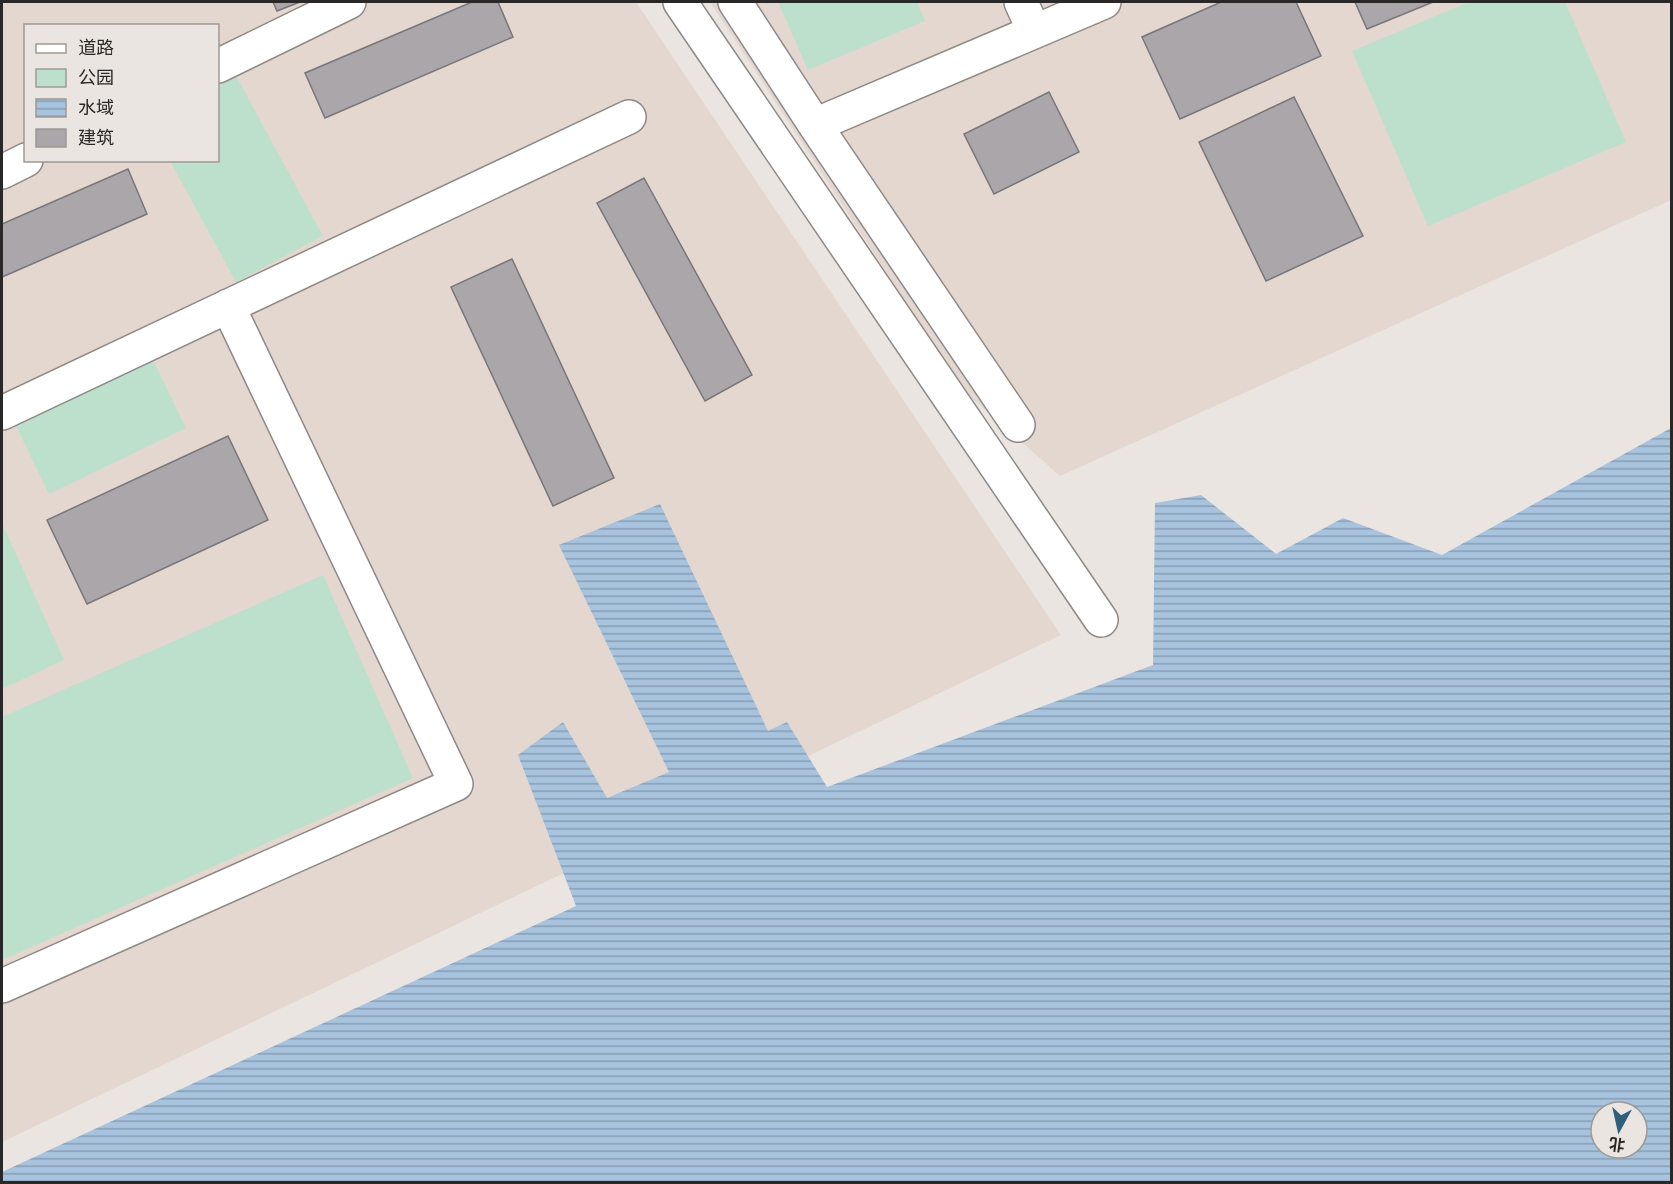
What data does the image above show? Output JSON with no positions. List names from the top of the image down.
{
  "legend": [
    "道路",
    "公园",
    "水域",
    "建筑"
  ],
  "north": "bottom"
}
